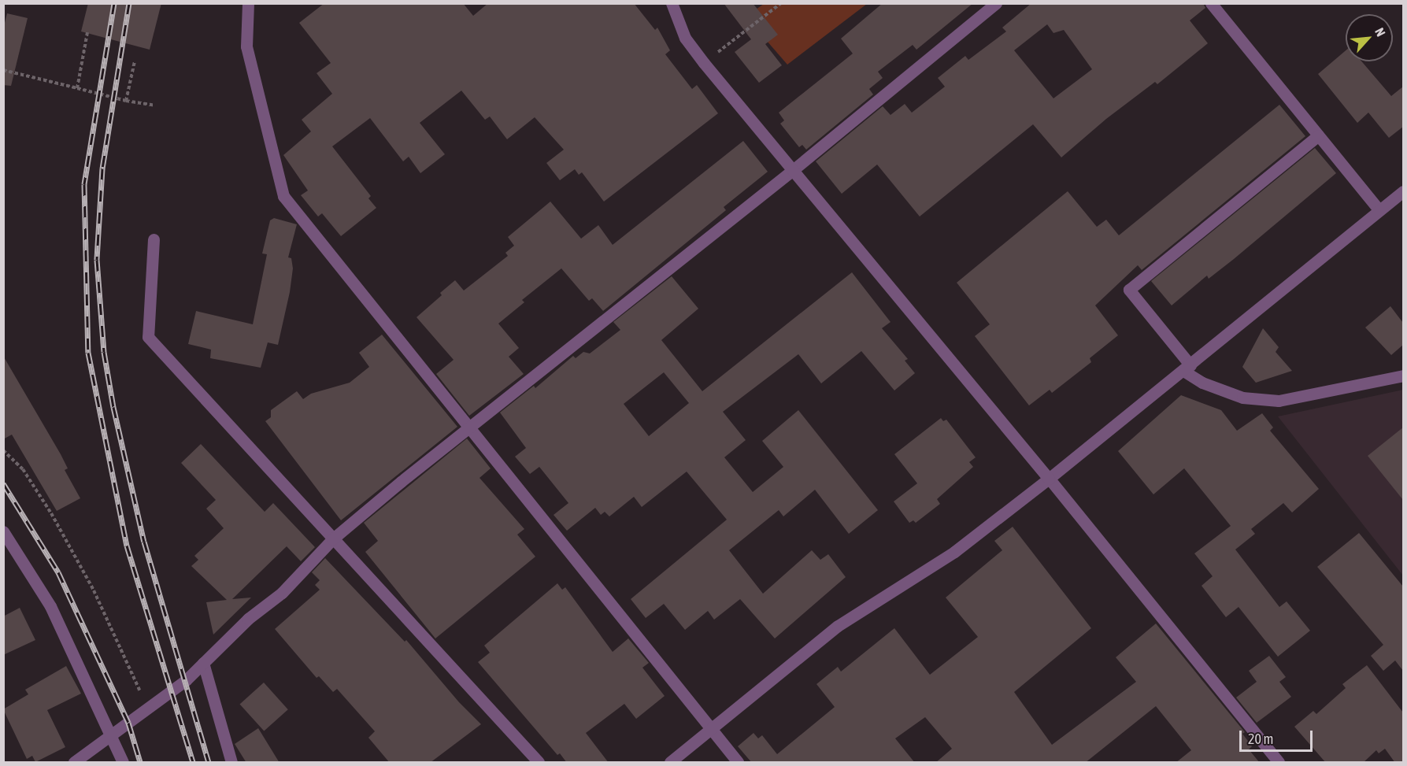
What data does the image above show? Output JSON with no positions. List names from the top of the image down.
{
  "scale_bar": "20 m",
  "north": "top right"
}
